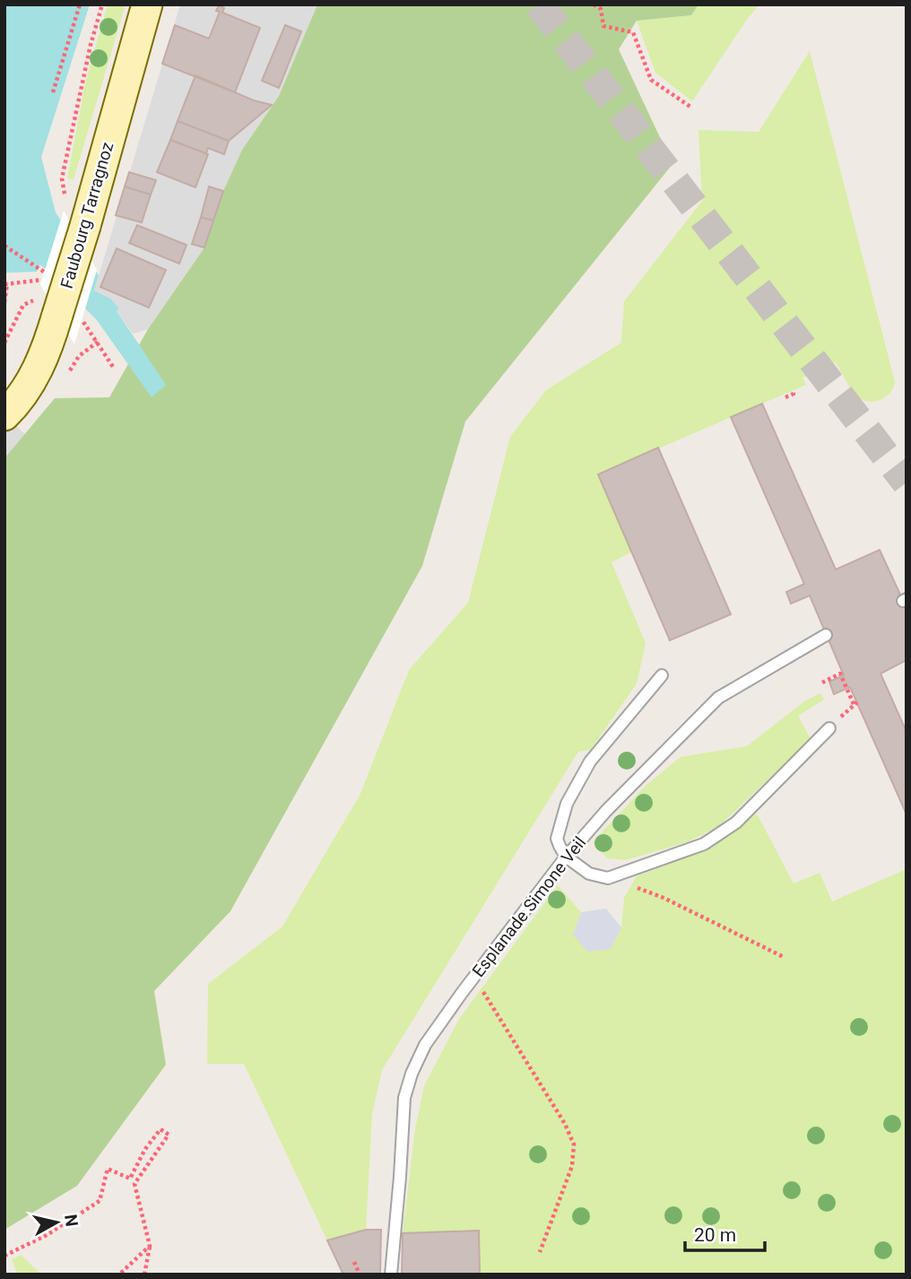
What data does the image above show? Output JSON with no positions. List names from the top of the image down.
{
  "streets": {
    "main road": ["Faubourg Tarragnoz"],
    "lane": ["Esplanade Simone Veil"]
  },
  "scale_bar": "20 m",
  "north": "right"
}
